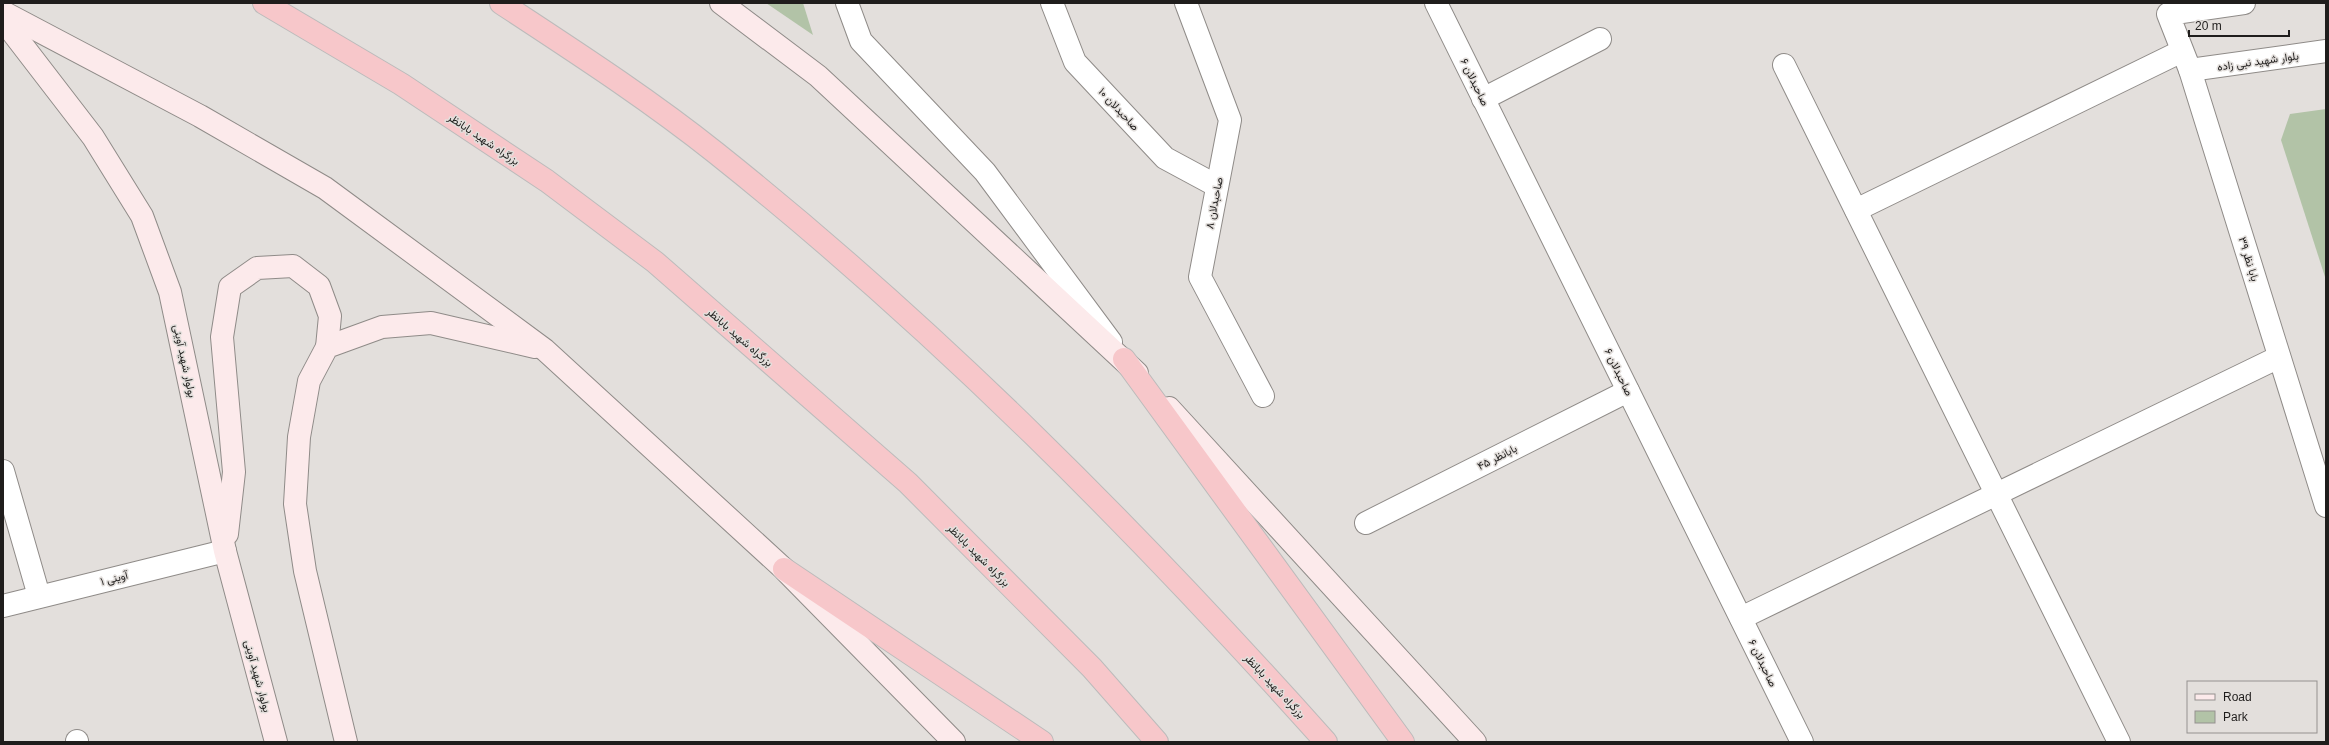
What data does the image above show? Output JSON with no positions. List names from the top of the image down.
{
  "streets": {
    "highway": ["بزرگراه شهید بابانظر"],
    "main road": ["بولوار شهید آوینی"],
    "street": [
      "بلوار شهید نبی زاده",
      "صاحبدلان ۶",
      "صاحبدلان ۱۰",
      "صاحبدلان ۸",
      "بابا نظر ۳۹",
      "بابانظر ۴۵",
      "آوینی ۱"
    ]
  },
  "crossings": [
    ["بلوار شهید نبی زاده", "بابا نظر ۳۹"],
    ["صاحبدلان ۶", "بابانظر ۴۵"],
    ["صاحبدلان ۱۰", "صاحبدلان ۸"],
    ["بولوار شهید آوینی", "آوینی ۱"]
  ],
  "legend": ["Road", "Park"],
  "scale_bar": "20 m"
}
